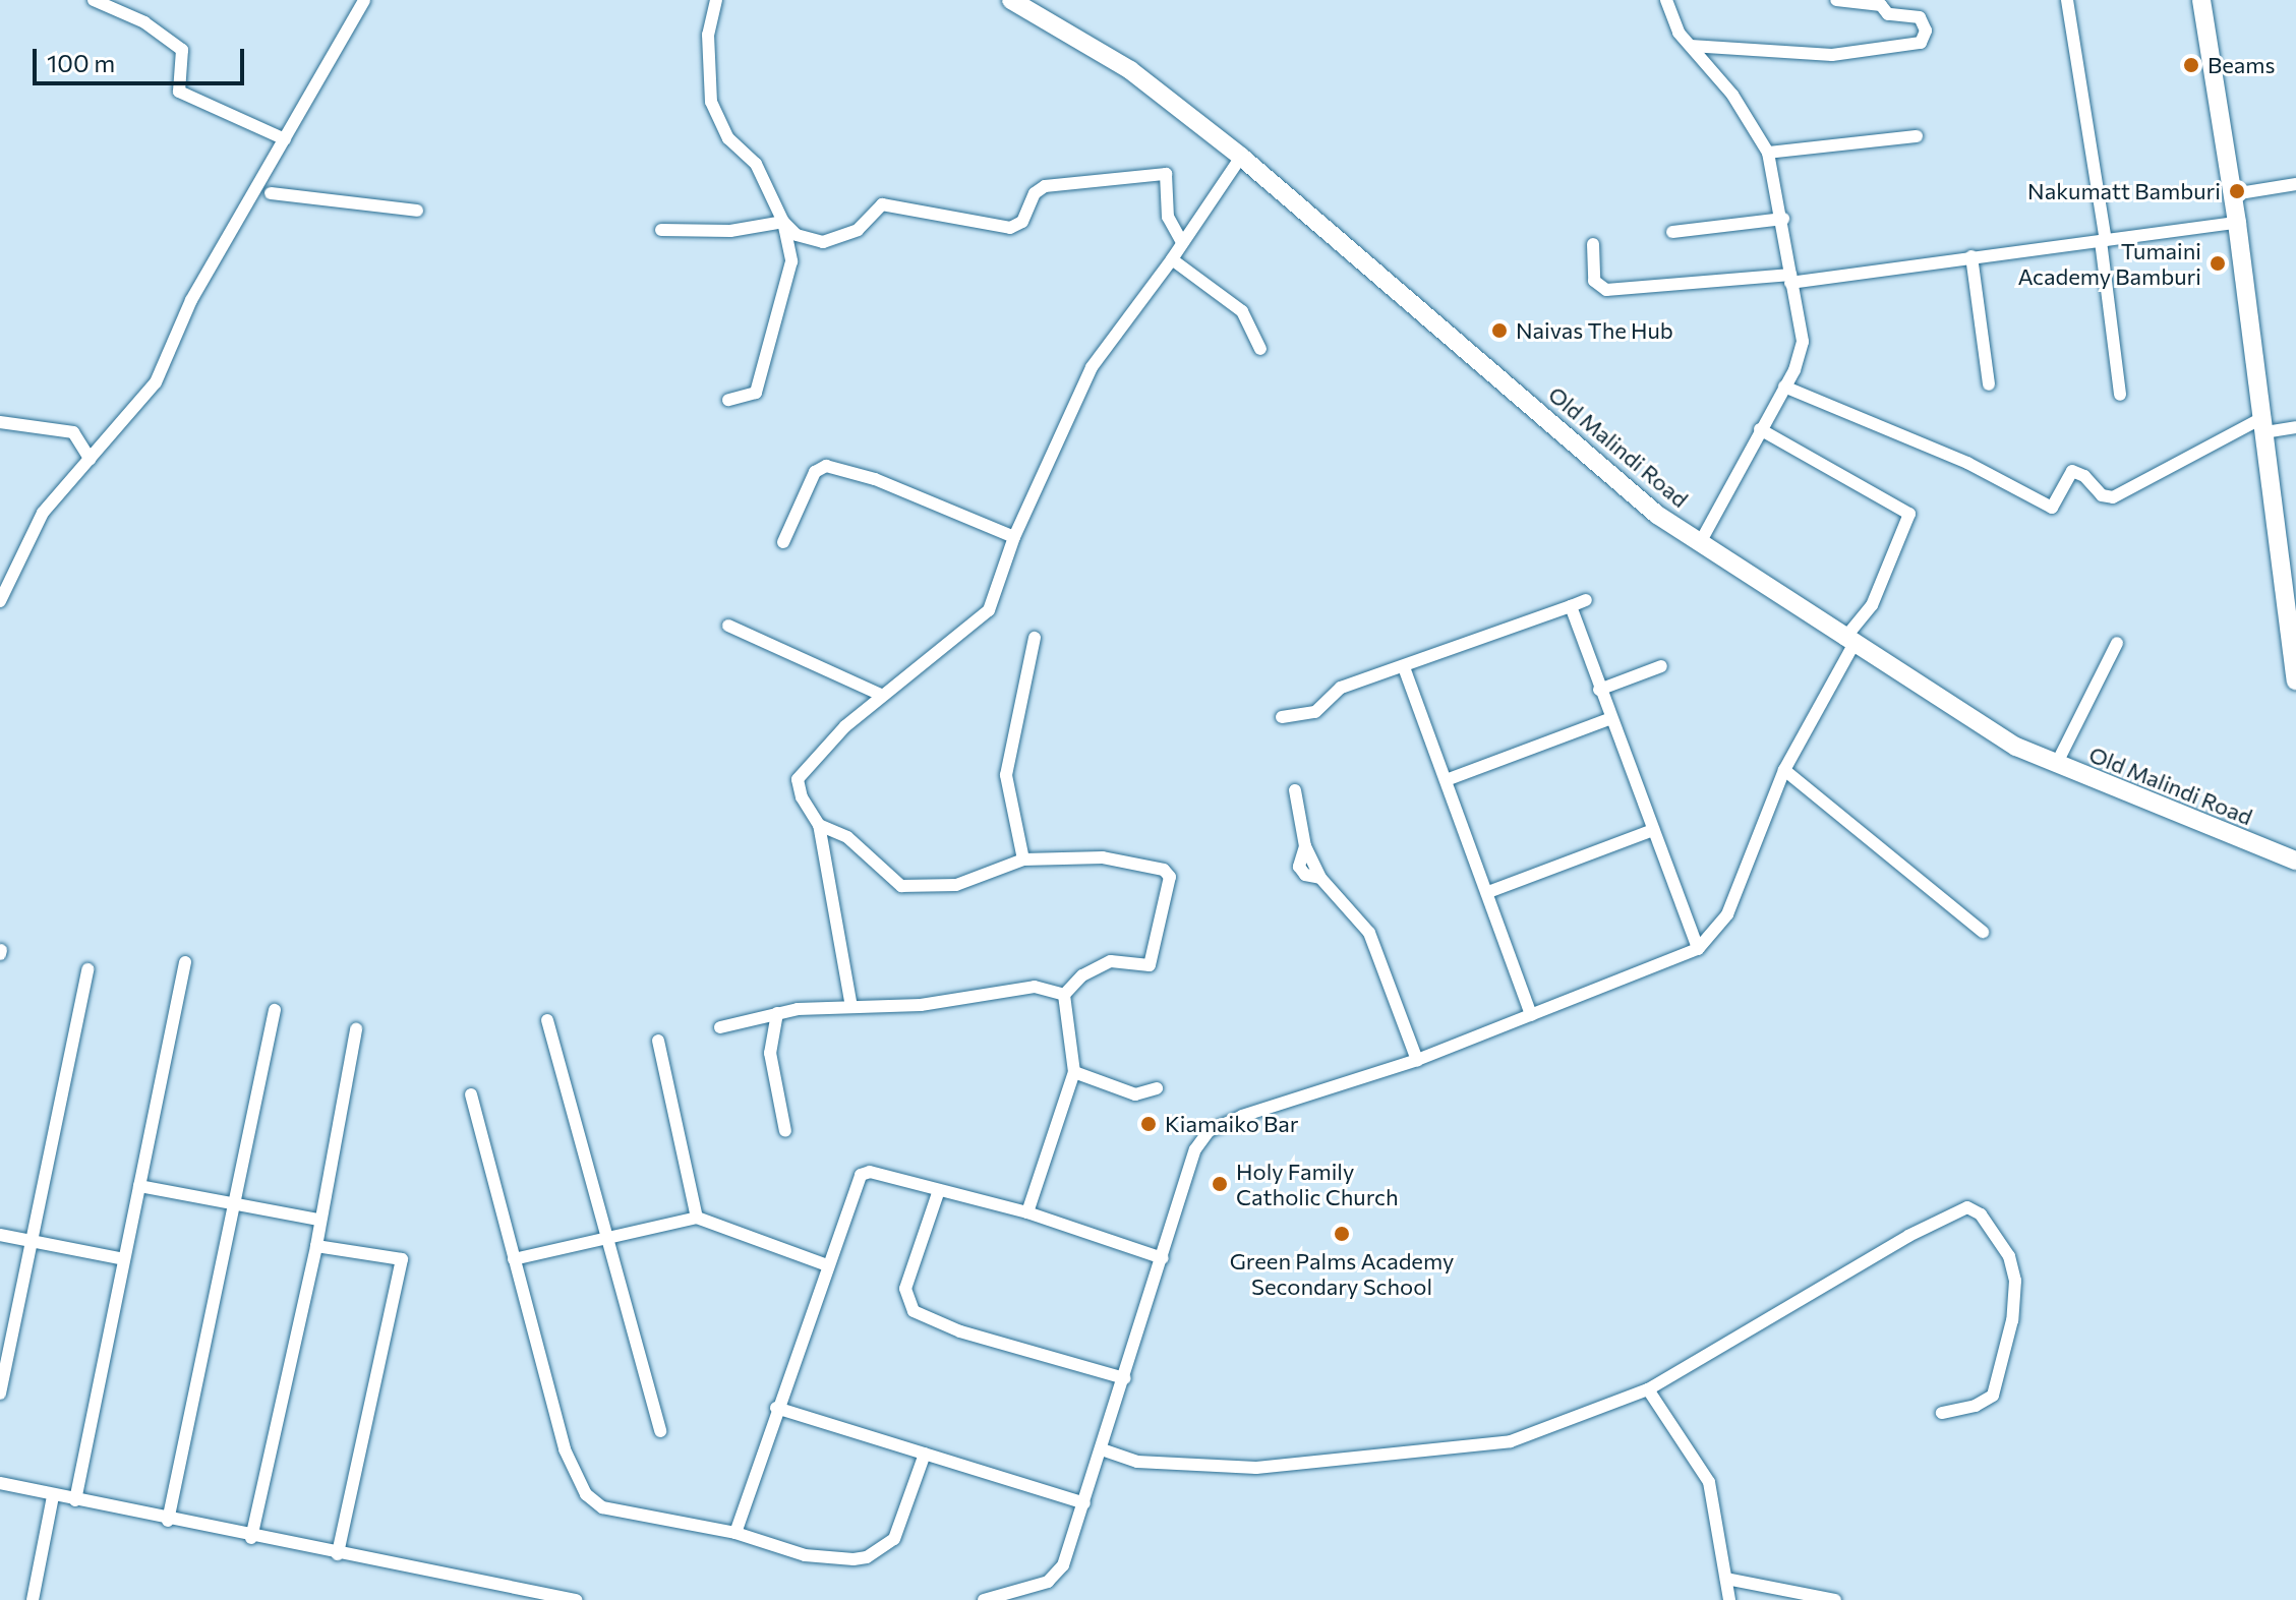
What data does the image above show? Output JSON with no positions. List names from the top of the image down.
{
  "streets": {
    "main road": ["Old Malindi Road"]
  },
  "places": [
    "Beams",
    "Nakumatt Bamburi",
    "Tumaini Academy Bamburi",
    "Naivas The Hub",
    "Kiamaiko Bar",
    "Holy Family Catholic Church",
    "Green Palms Academy Secondary School"
  ],
  "scale_bar": "100 m"
}
